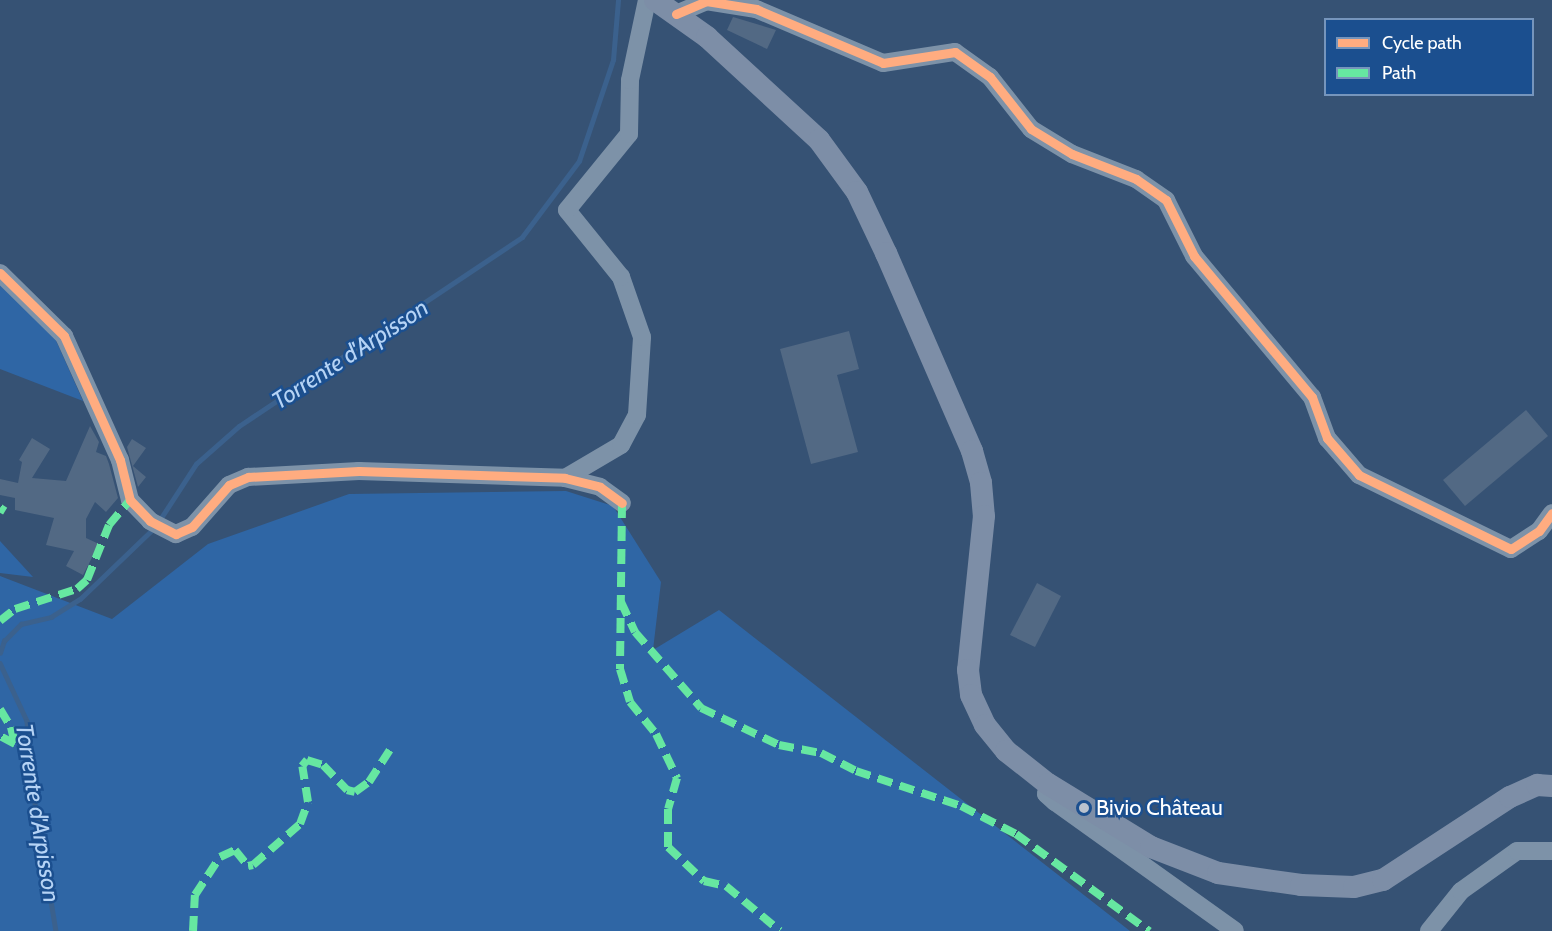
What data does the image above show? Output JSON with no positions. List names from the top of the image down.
{
  "water": ["Torrente d'Arpisson"],
  "places": ["Bivio Château"],
  "legend": ["Cycle path", "Path"]
}
